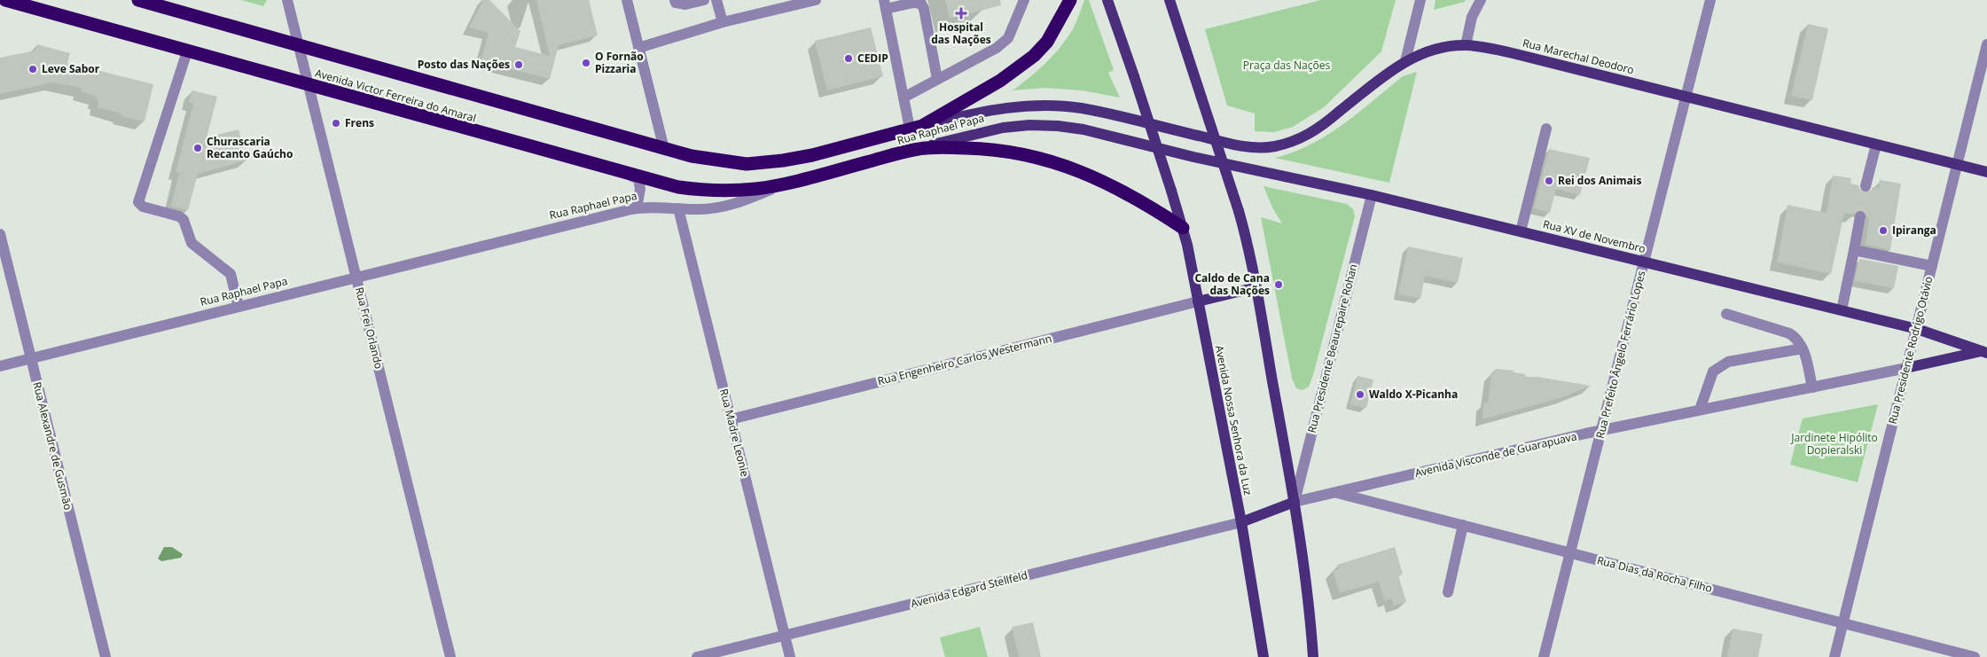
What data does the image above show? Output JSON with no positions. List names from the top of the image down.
{
  "streets": {
    "highway": ["Avenida Victor Ferreira do Amaral", "Rua Raphael Papa"],
    "main road": ["Rua Marechal Deodoro", "Rua XV de Novembro", "Avenida Nossa Senhora da Luz"],
    "street": [
      "Rua Frei Orlando",
      "Rua Presidente Beaurepaire Rohan",
      "Rua Presidente Rodrigo Otávio",
      "Rua Prefeito Ângelo Ferrário Lopes",
      "Rua Engenheiro Carlos Westermann",
      "Rua Madre Leonie",
      "Rua Alexandre de Gusmão",
      "Avenida Visconde de Guarapuava",
      "Rua Dias da Rocha Filho",
      "Avenida Edgard Stellfeld"
    ]
  },
  "crossings": [
    ["Rua Marechal Deodoro", "Rua Raphael Papa"],
    ["Rua Marechal Deodoro", "Rua Presidente Rodrigo Otávio"],
    ["Rua Marechal Deodoro", "Rua Prefeito Ângelo Ferrário Lopes"],
    ["Avenida Victor Ferreira do Amaral", "Rua Raphael Papa"],
    ["Avenida Victor Ferreira do Amaral", "Rua Frei Orlando"],
    ["Rua Raphael Papa", "Rua XV de Novembro"],
    ["Rua Raphael Papa", "Rua Frei Orlando"],
    ["Rua Raphael Papa", "Rua Madre Leonie"],
    ["Rua Raphael Papa", "Rua Alexandre de Gusmão"],
    ["Rua XV de Novembro", "Rua Presidente Beaurepaire Rohan"],
    ["Rua XV de Novembro", "Rua Presidente Rodrigo Otávio"],
    ["Rua XV de Novembro", "Rua Prefeito Ângelo Ferrário Lopes"],
    ["Rua Presidente Beaurepaire Rohan", "Avenida Visconde de Guarapuava"],
    ["Rua Presidente Rodrigo Otávio", "Avenida Visconde de Guarapuava"],
    ["Rua Presidente Rodrigo Otávio", "Rua Dias da Rocha Filho"],
    ["Rua Prefeito Ângelo Ferrário Lopes", "Avenida Visconde de Guarapuava"],
    ["Rua Prefeito Ângelo Ferrário Lopes", "Rua Dias da Rocha Filho"],
    ["Rua Engenheiro Carlos Westermann", "Avenida Nossa Senhora da Luz"],
    ["Rua Engenheiro Carlos Westermann", "Rua Madre Leonie"],
    ["Avenida Nossa Senhora da Luz", "Avenida Edgard Stellfeld"],
    ["Rua Madre Leonie", "Avenida Edgard Stellfeld"],
    ["Avenida Visconde de Guarapuava", "Rua Dias da Rocha Filho"]
  ],
  "parks": ["Praça das Nações", "Jardinete Hipólito Dopieralski"],
  "places": {
    "health": ["Hospital das Nações"],
    "other": [
      "CEDIP",
      "O Fornão Pizzaria",
      "Posto das Nações",
      "Leve Sabor",
      "Frens",
      "Churascaria Recanto Gaúcho",
      "Rei dos Animais",
      "Ipiranga",
      "Caldo de Cana das Nações",
      "Waldo X-Picanha"
    ]
  }
}
